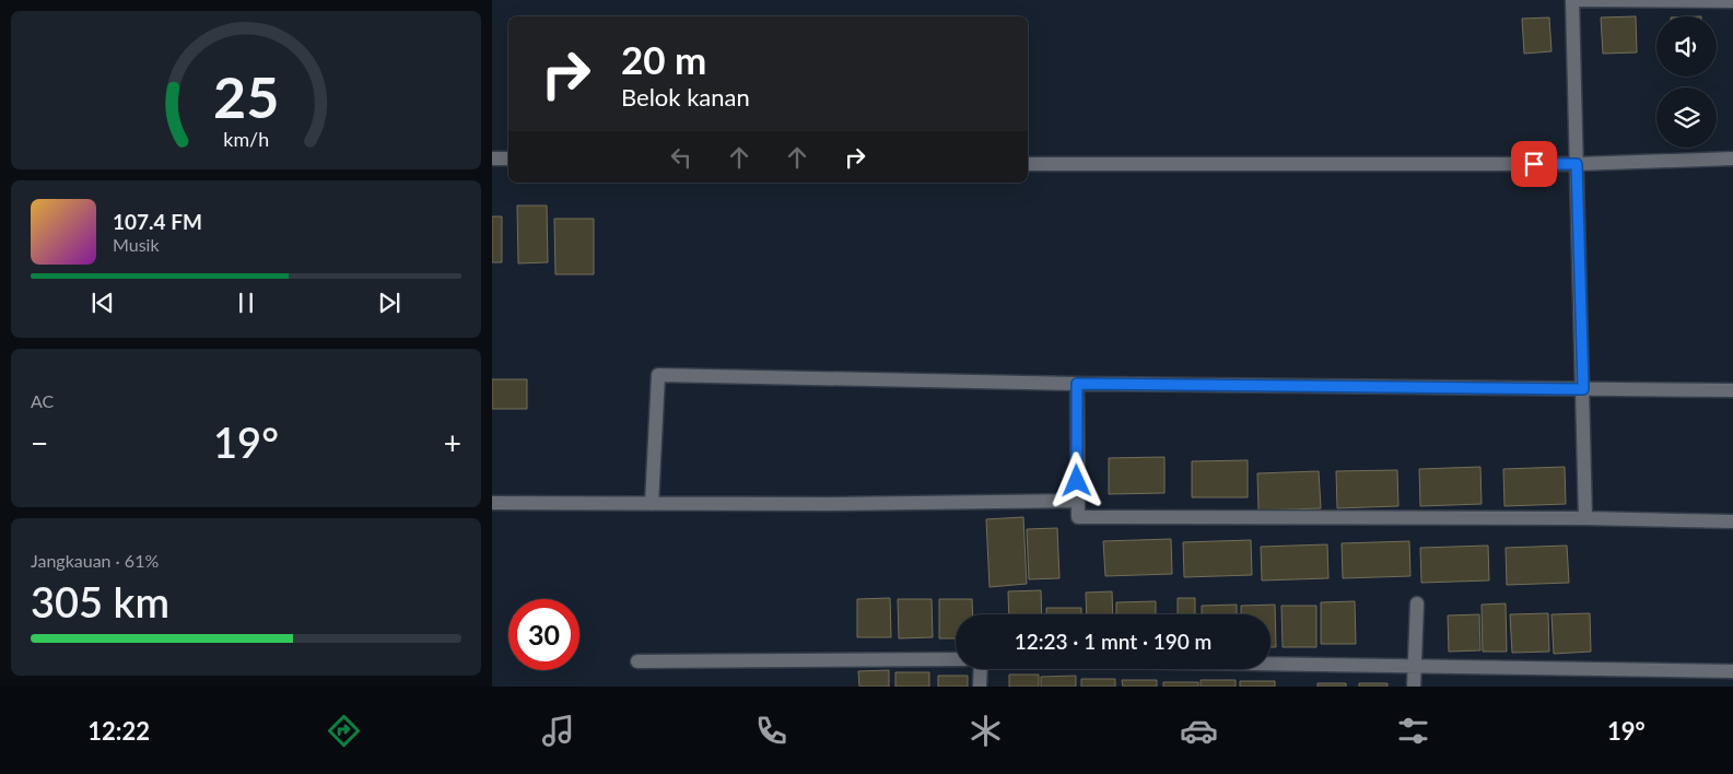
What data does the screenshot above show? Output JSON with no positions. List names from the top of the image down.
{
  "page": {
    "turn": ["20 m", "Belok kanan"],
    "song": ["107.4 FM", "Musik"],
    "tile": [
      "AC",
      ["Jangkauan · 61%", "305 km"]
    ],
    "heat": ["−", "19°", "+"],
    "limit": "30",
    "trip": "12:23 · 1 mnt · 190 m",
    "tabs": ["12:22", "19°"],
    "gauge": ["25", "km/h"]
  }
}
